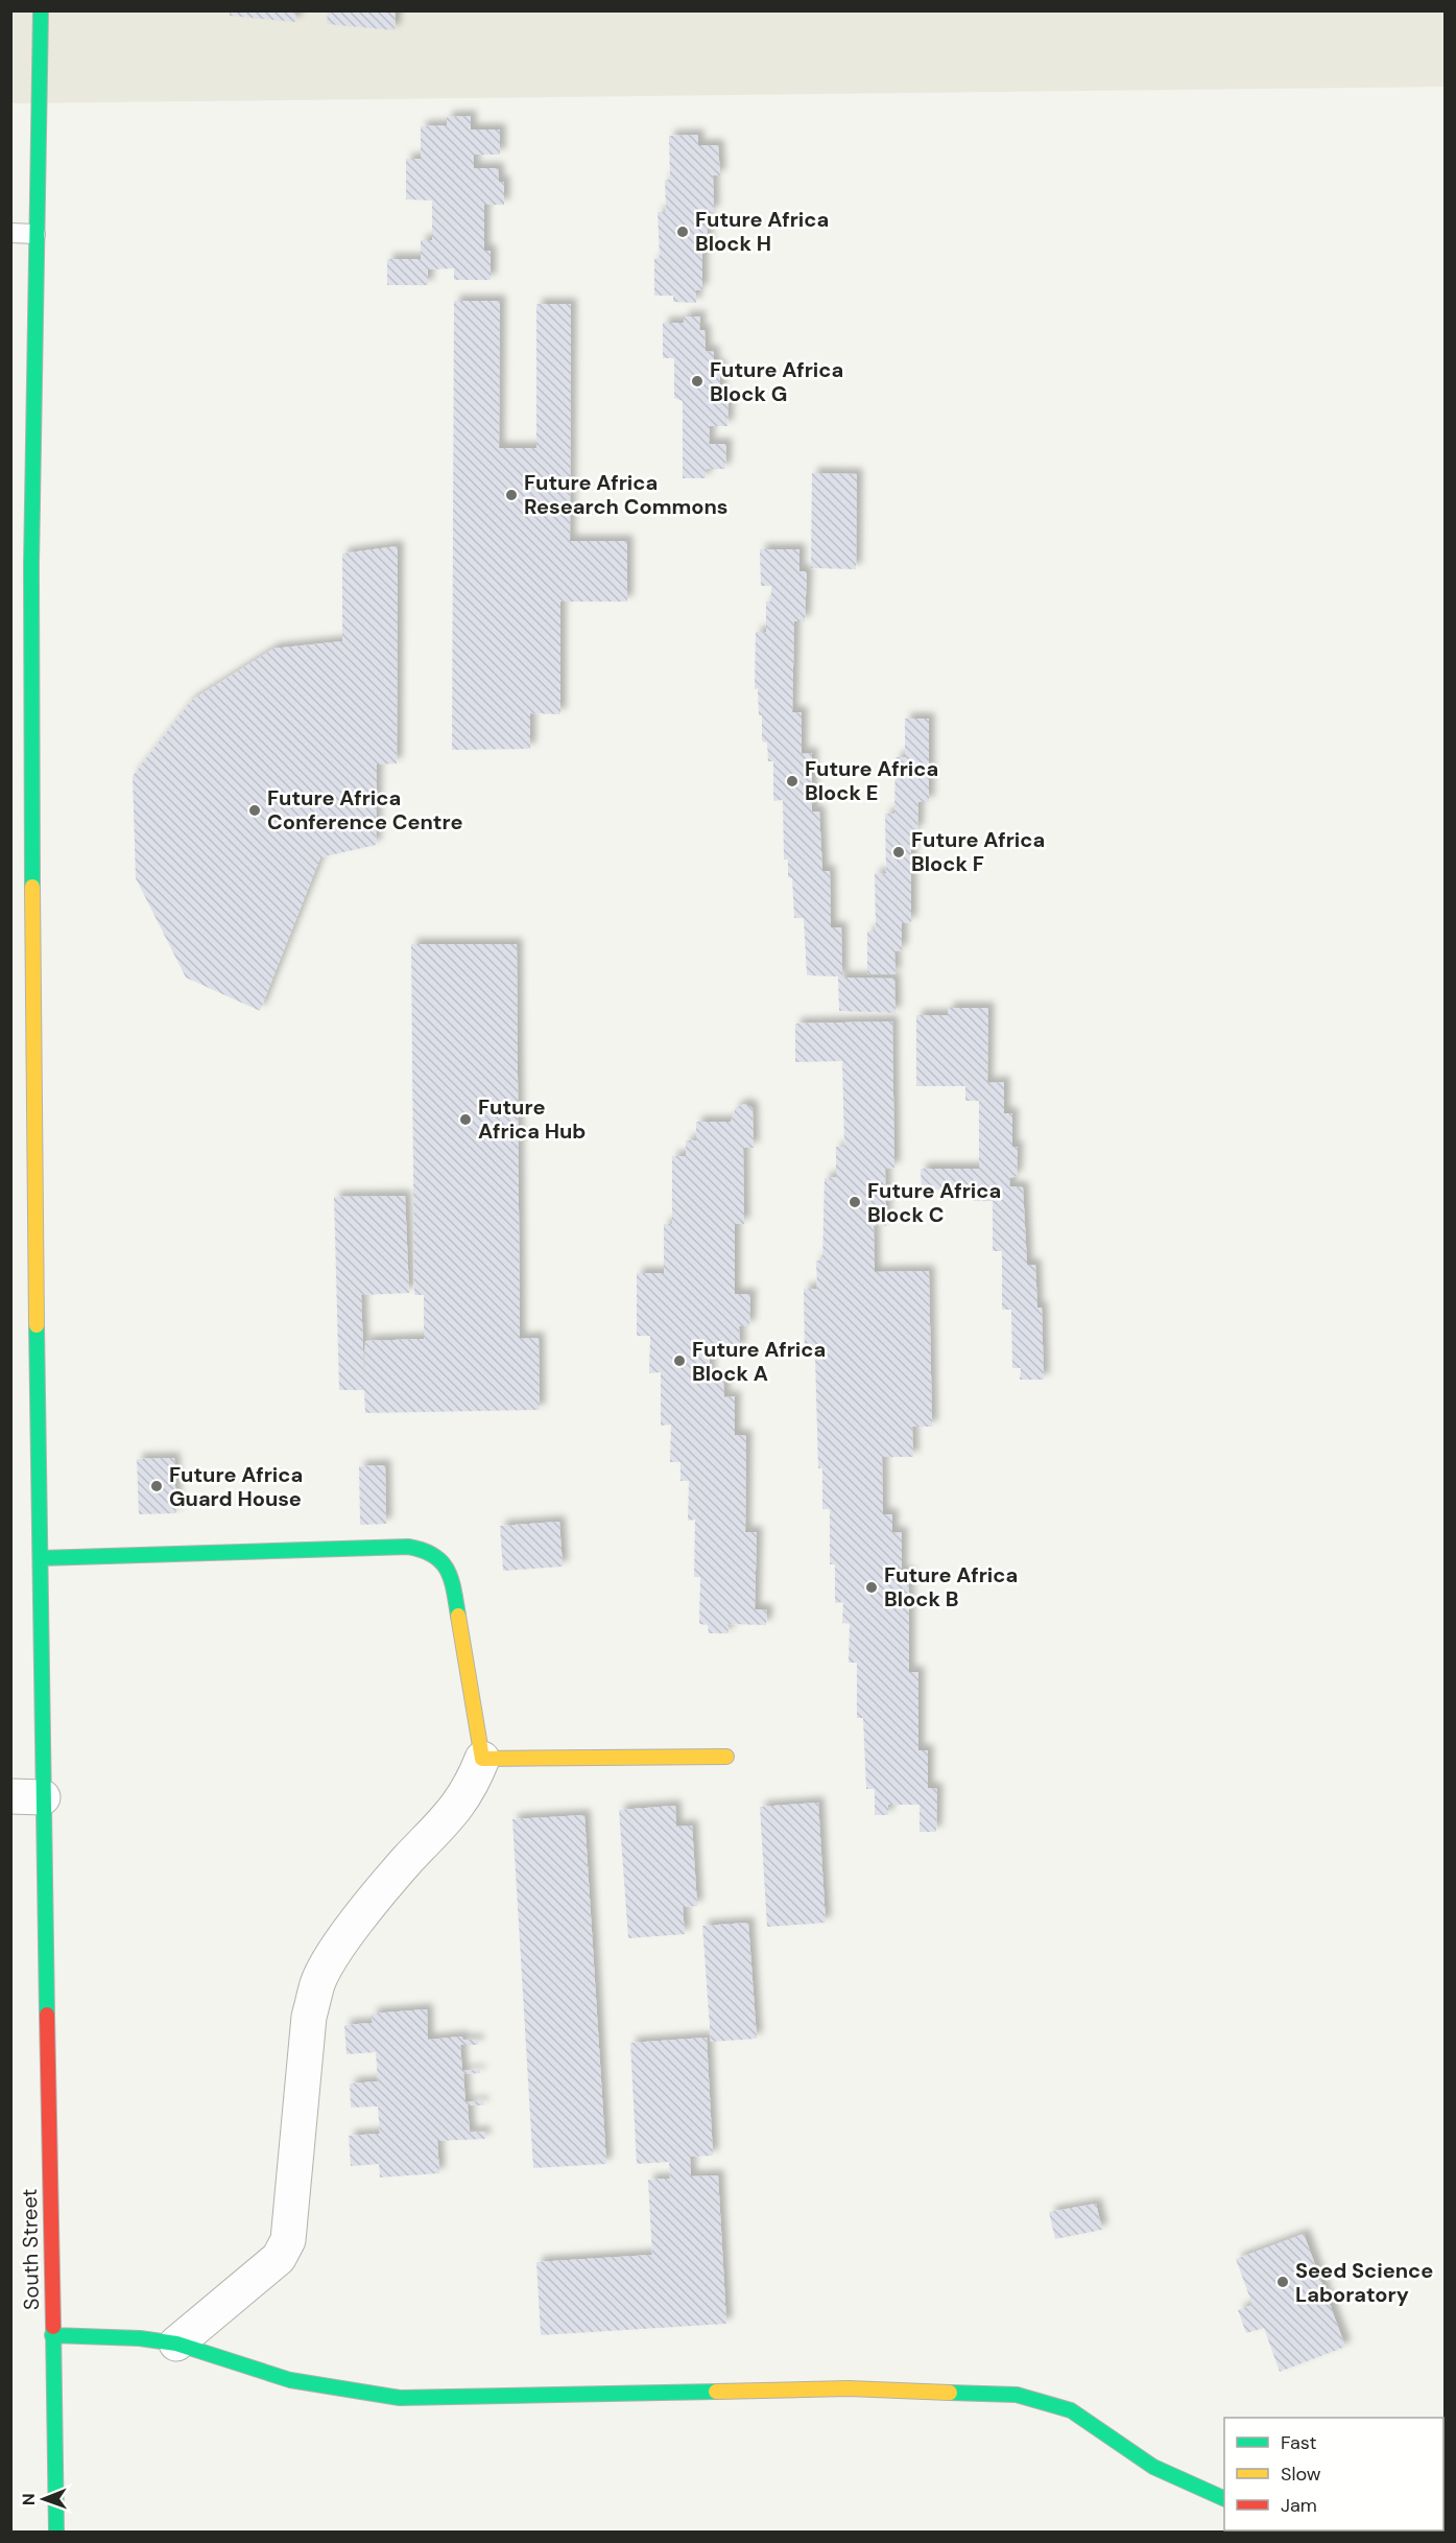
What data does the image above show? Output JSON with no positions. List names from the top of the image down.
{
  "streets": {
    "street": ["South Street"]
  },
  "places": [
    "Future Africa Block H",
    "Future Africa Block G",
    "Future Africa Research Commons",
    "Future Africa Block E",
    "Future Africa Conference Centre",
    "Future Africa Block F",
    "Future Africa Hub",
    "Future Africa Block C",
    "Future Africa Block A",
    "Future Africa Guard House",
    "Future Africa Block B",
    "Seed Science Laboratory"
  ],
  "legend": ["Fast", "Slow", "Jam"],
  "north": "left"
}
